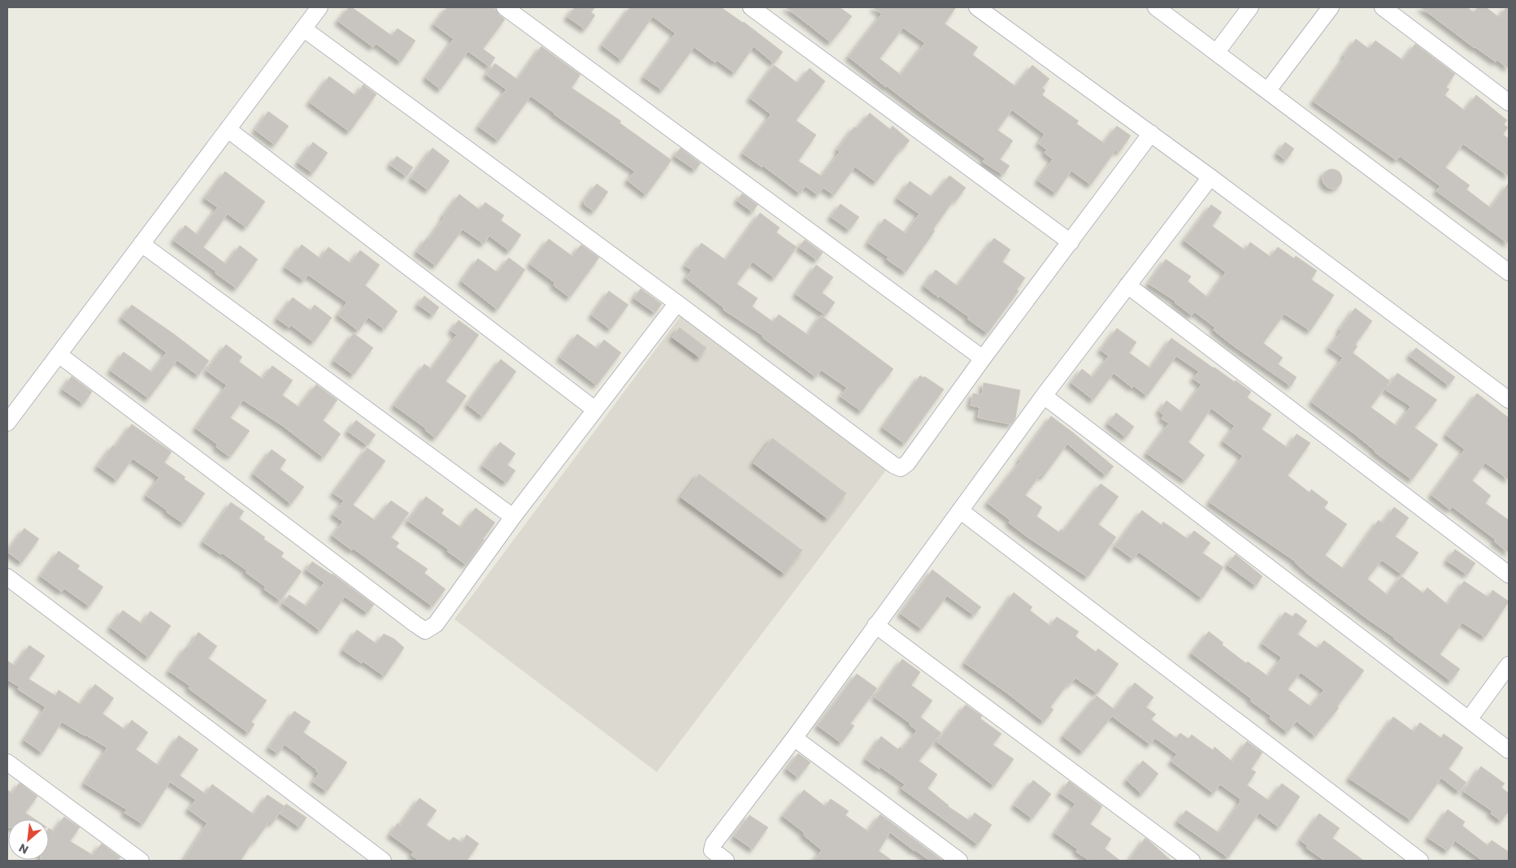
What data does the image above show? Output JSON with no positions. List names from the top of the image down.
{
  "north": "bottom left"
}
